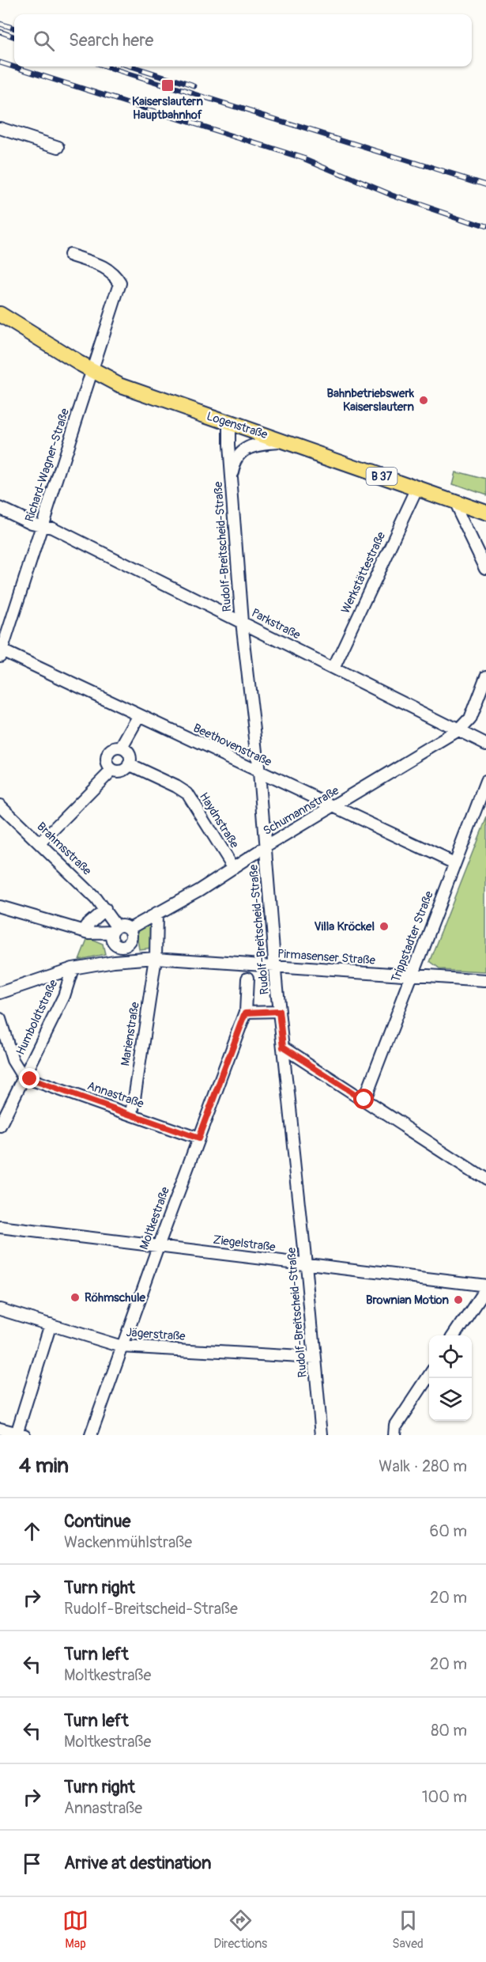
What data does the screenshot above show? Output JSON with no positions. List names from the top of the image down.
{
  "streets": {
    "main road": ["Logenstraße", "B 37"],
    "street": [
      "Richard-Wagner-Straße",
      "Rudolf-Breitscheid-Straße",
      "Werkstättestraße",
      "Parkstraße",
      "Beethovenstraße",
      "Schumannstraße",
      "Haydnstraße",
      "Brahmsstraße",
      "Trippstadter Straße",
      "Pirmasenser Straße",
      "Humboldtstraße",
      "Marienstraße",
      "Annastraße",
      "Moltkestraße",
      "Ziegelstraße",
      "Jägerstraße"
    ]
  },
  "crossings": [
    ["Logenstraße", "Richard-Wagner-Straße"],
    ["Logenstraße", "Rudolf-Breitscheid-Straße"],
    ["Logenstraße", "Werkstättestraße"],
    ["Richard-Wagner-Straße", "Parkstraße"],
    ["Richard-Wagner-Straße", "Beethovenstraße"],
    ["Rudolf-Breitscheid-Straße", "Parkstraße"],
    ["Rudolf-Breitscheid-Straße", "Beethovenstraße"],
    ["Rudolf-Breitscheid-Straße", "Schumannstraße"],
    ["Rudolf-Breitscheid-Straße", "Pirmasenser Straße"],
    ["Rudolf-Breitscheid-Straße", "Ziegelstraße"],
    ["Rudolf-Breitscheid-Straße", "Jägerstraße"],
    ["Werkstättestraße", "Parkstraße"],
    ["Parkstraße", "Schumannstraße"],
    ["Beethovenstraße", "Schumannstraße"],
    ["Beethovenstraße", "Trippstadter Straße"],
    ["Schumannstraße", "Haydnstraße"],
    ["Schumannstraße", "Brahmsstraße"],
    ["Trippstadter Straße", "Pirmasenser Straße"],
    ["Pirmasenser Straße", "Humboldtstraße"],
    ["Pirmasenser Straße", "Marienstraße"],
    ["Humboldtstraße", "Annastraße"],
    ["Marienstraße", "Annastraße"],
    ["Annastraße", "Moltkestraße"],
    ["Moltkestraße", "Ziegelstraße"],
    ["Moltkestraße", "Jägerstraße"]
  ],
  "places": {
    "transit": ["Kaiserslautern Hauptbahnhof"],
    "other": [
      "Bahnbetriebswerk Kaiserslautern",
      "Villa Kröckel",
      "Röhmschule",
      "Brownian Motion"
    ]
  },
  "page": {
    "search": "Search here",
    "heading": ["4 min", "Walk · 280 m"],
    "list": [
      ["Continue", "Wackenmühlstraße", "60 m"],
      ["Turn right", "Rudolf-Breitscheid-Straße", "20 m"],
      ["Turn left", "Moltkestraße", "20 m"],
      ["Turn left", "Moltkestraße", "80 m"],
      ["Turn right", "Annastraße", "100 m"],
      "Arrive at destination"
    ],
    "nav": ["Map", "Directions", "Saved"]
  }
}
